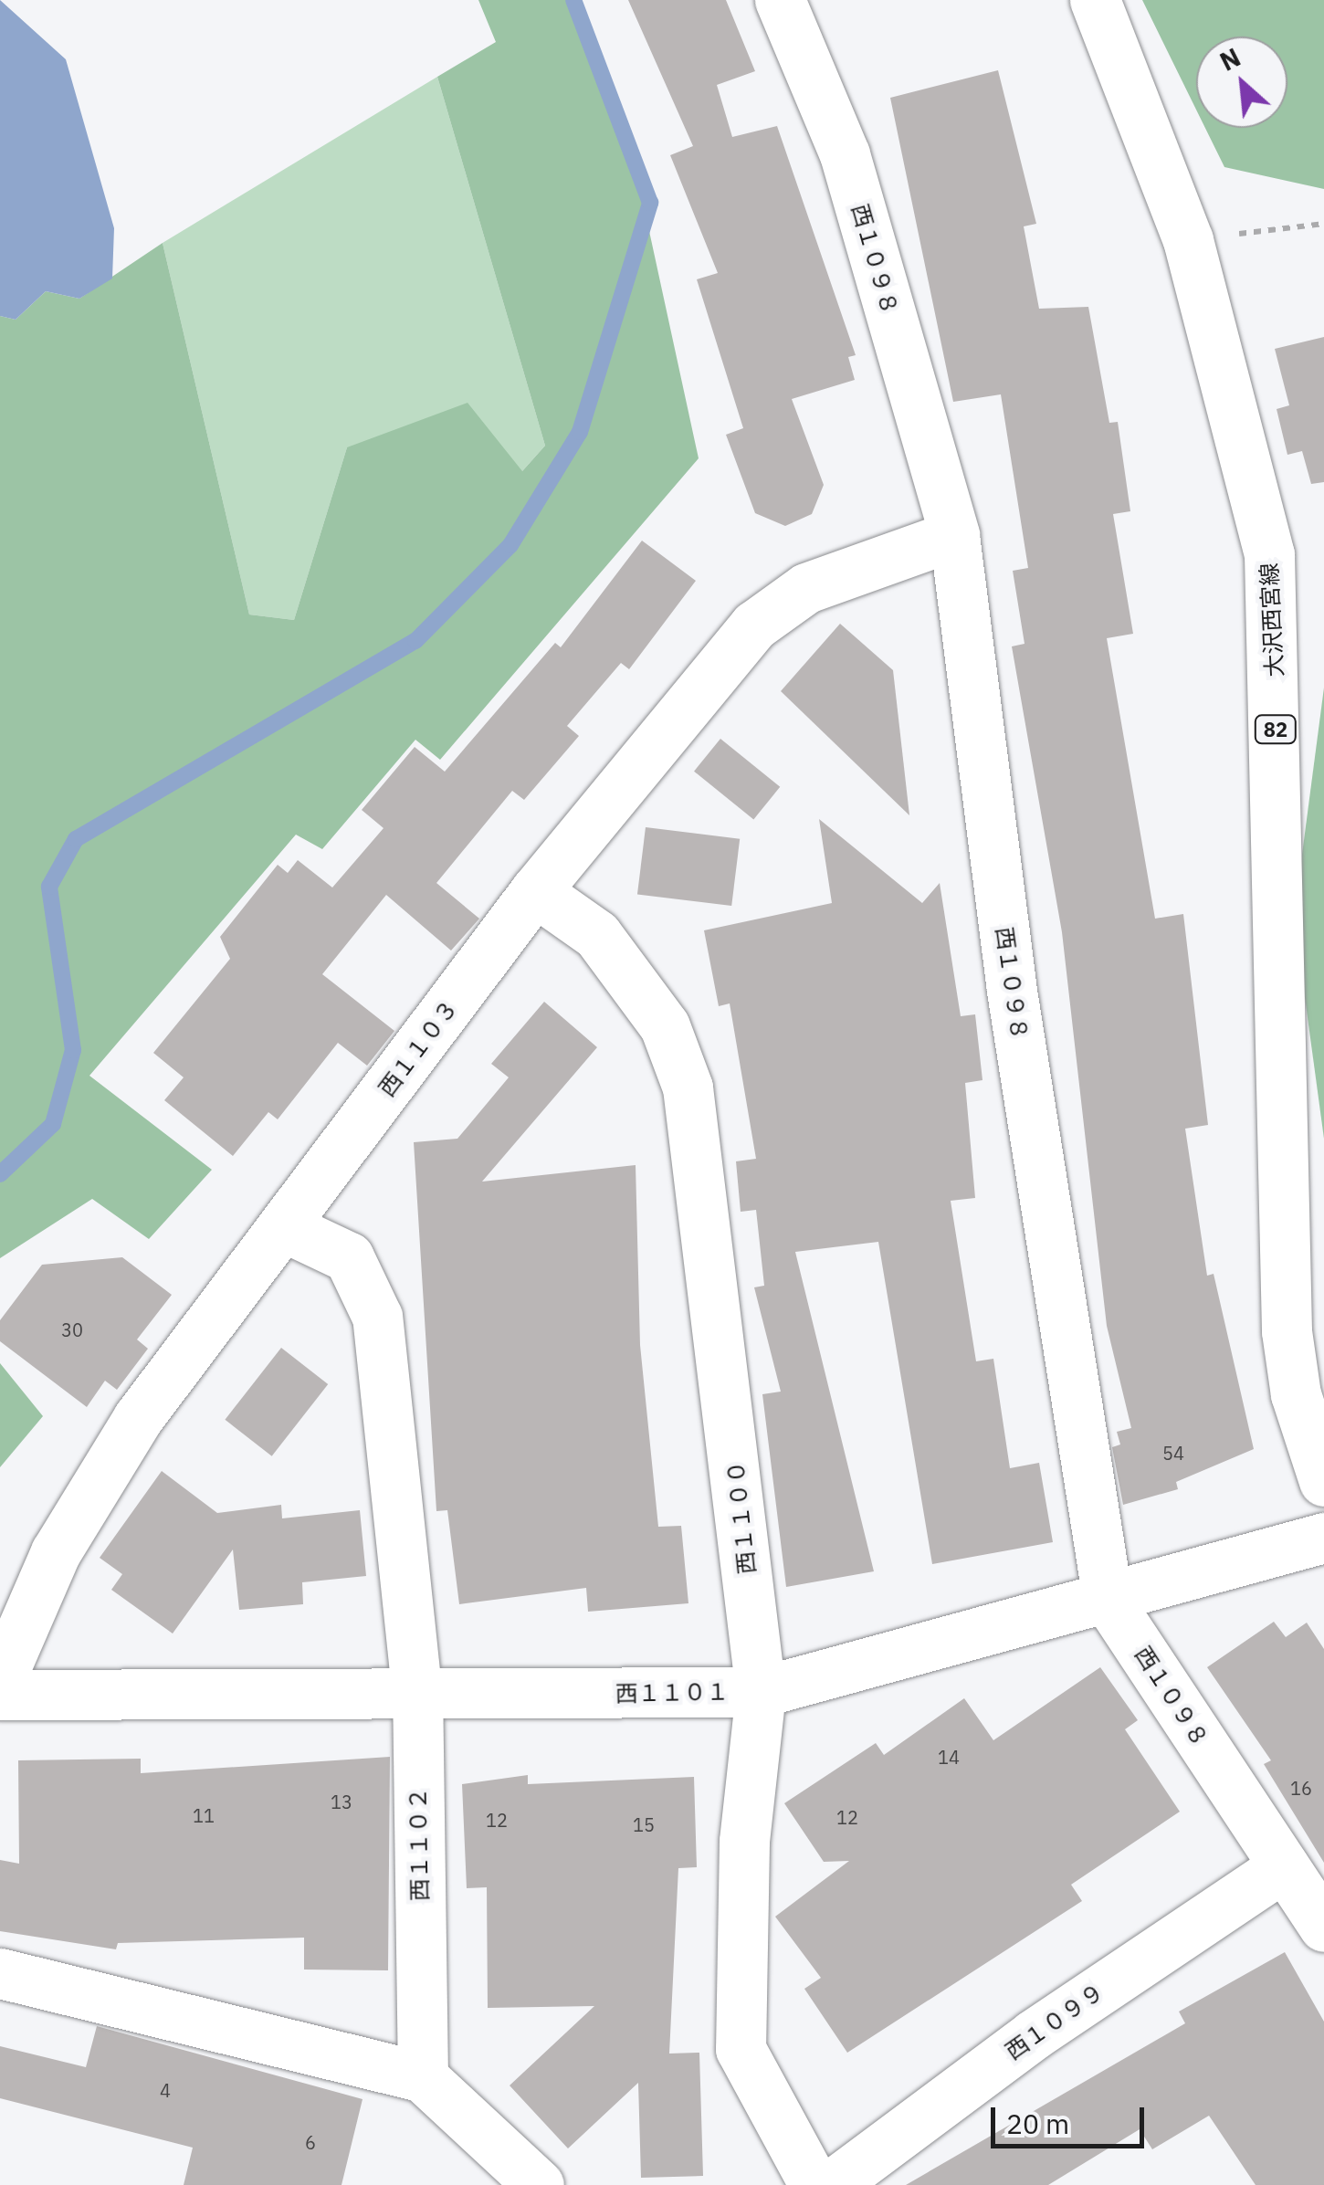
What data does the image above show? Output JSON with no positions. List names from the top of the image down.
{
  "streets": {
    "street": [
      "西１０９８",
      "大沢西宮線",
      "82",
      "西１１０３",
      "西１１００",
      "西１１０１",
      "西１１０２",
      "西１０９９"
    ]
  },
  "crossings": [
    ["西１０９８", "西１１０３"],
    ["西１０９８", "西１１０１"],
    ["西１０９８", "西１０９９"],
    ["西１１０３", "西１１００"],
    ["西１１０３", "西１１０２"],
    ["西１１００", "西１１０１"],
    ["西１１０１", "西１１０２"]
  ],
  "house_numbers": [
    "30",
    "54",
    "14",
    "16",
    "13",
    "11",
    "12",
    "12",
    "15",
    "4",
    "6"
  ],
  "scale_bar": "20 m",
  "north": "top left"
}
